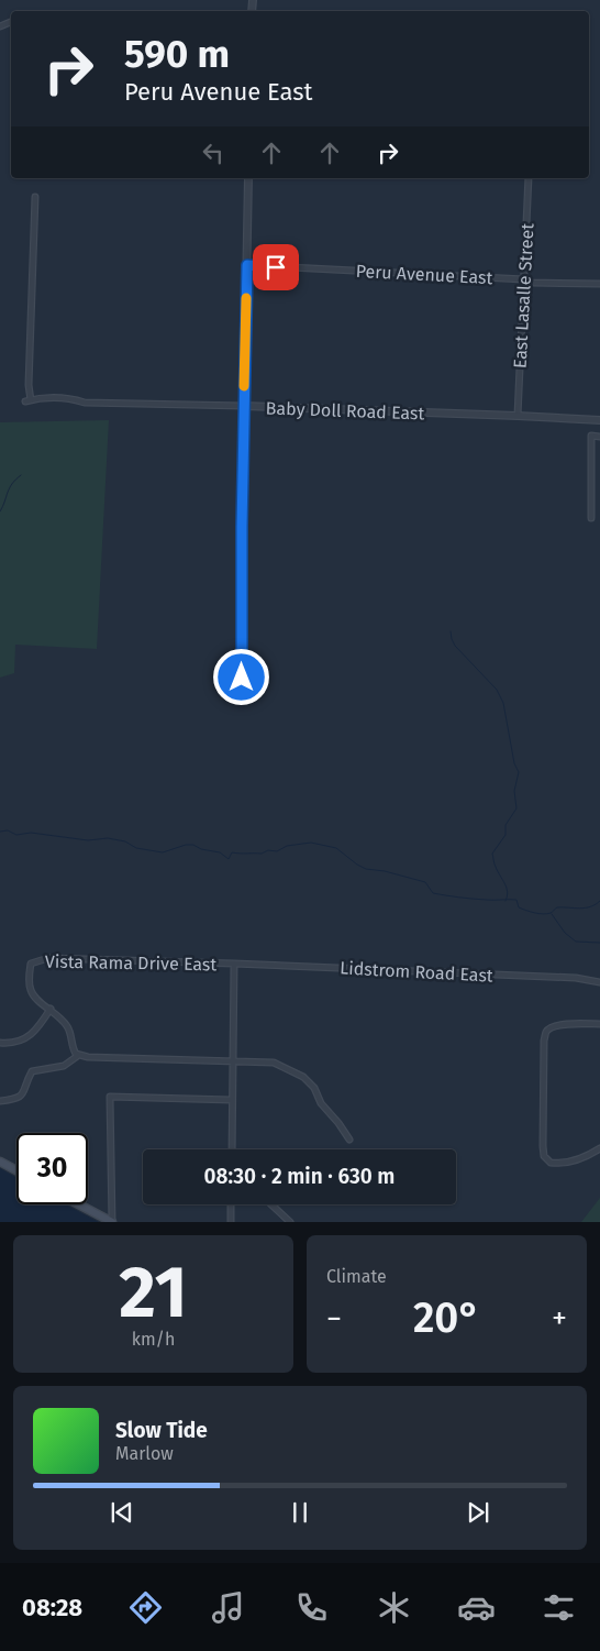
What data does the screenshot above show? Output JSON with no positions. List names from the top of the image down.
{
  "streets": {
    "street": [
      "Peru Avenue East",
      "East Lasalle Street",
      "Baby Doll Road East",
      "Vista Rama Drive East",
      "Lidstrom Road East"
    ]
  },
  "crossings": [
    ["Peru Avenue East", "East Lasalle Street"],
    ["East Lasalle Street", "Baby Doll Road East"],
    ["Vista Rama Drive East", "Lidstrom Road East"]
  ],
  "page": {
    "turn": ["590 m", "Peru Avenue East"],
    "limit": "30",
    "trip": "08:30 · 2 min · 630 m",
    "tile": [
      ["21", "km/h"],
      "Climate"
    ],
    "heat": ["−", "20°", "+"],
    "song": ["Slow Tide", "Marlow"],
    "tabs": "08:28"
  }
}
